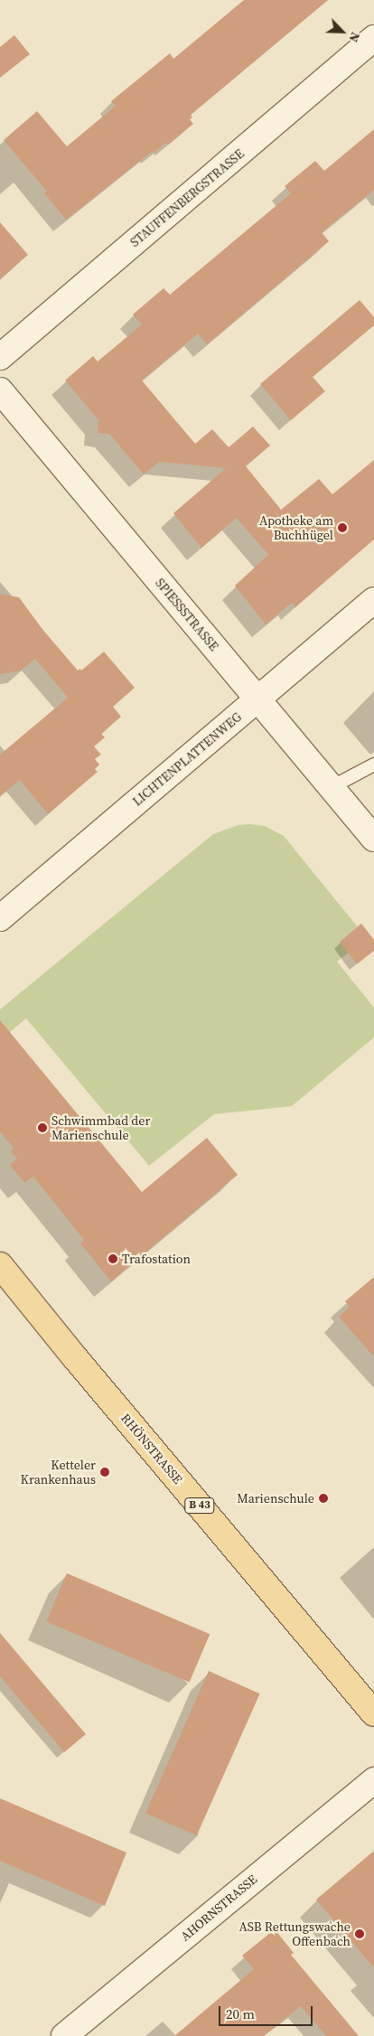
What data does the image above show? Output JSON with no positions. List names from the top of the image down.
{
  "streets": {
    "main road": ["RHÖNSTRASSE", "B 43"],
    "street": [
      "STAUFFENBERGSTRASSE",
      "SPIESSSTRASSE",
      "LICHTENPLATTENWEG",
      "AHORNSTRASSE"
    ]
  },
  "crossings": [
    ["SPIESSSTRASSE", "LICHTENPLATTENWEG"]
  ],
  "places": [
    "Apotheke am Buchhügel",
    "Schwimmbad der Marienschule",
    "Trafostation",
    "Ketteler Krankenhaus",
    "Marienschule",
    "ASB Rettungswache Offenbach"
  ],
  "scale_bar": "20 m",
  "north": "bottom right"
}
